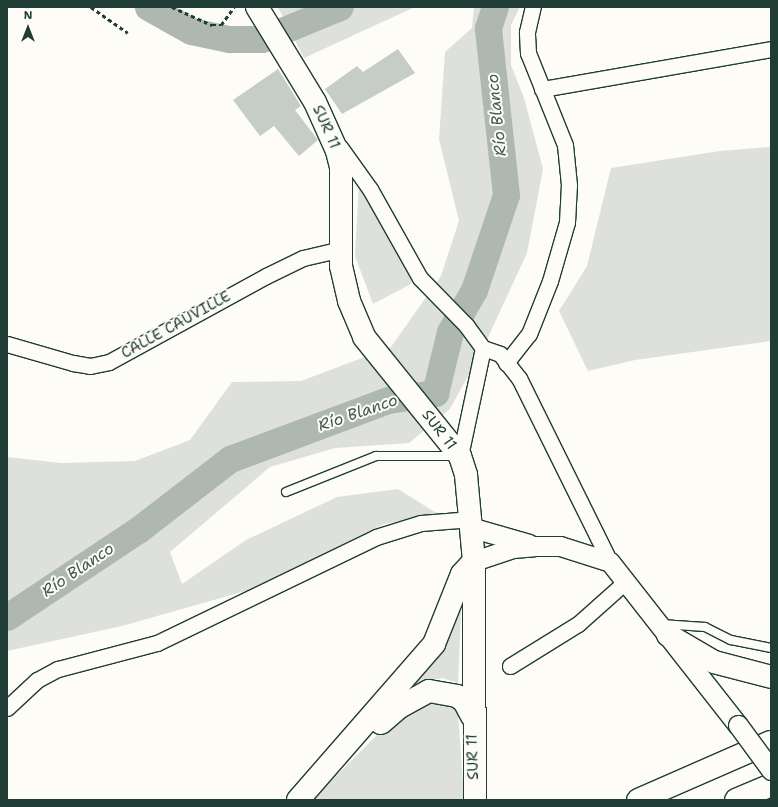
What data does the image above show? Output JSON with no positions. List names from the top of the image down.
{
  "streets": {
    "main road": ["SUR 11"],
    "street": ["CALLE CAUVILLE"]
  },
  "crossings": [
    ["SUR 11", "CALLE CAUVILLE"]
  ],
  "water": ["Río Blanco"],
  "north": "top"
}
